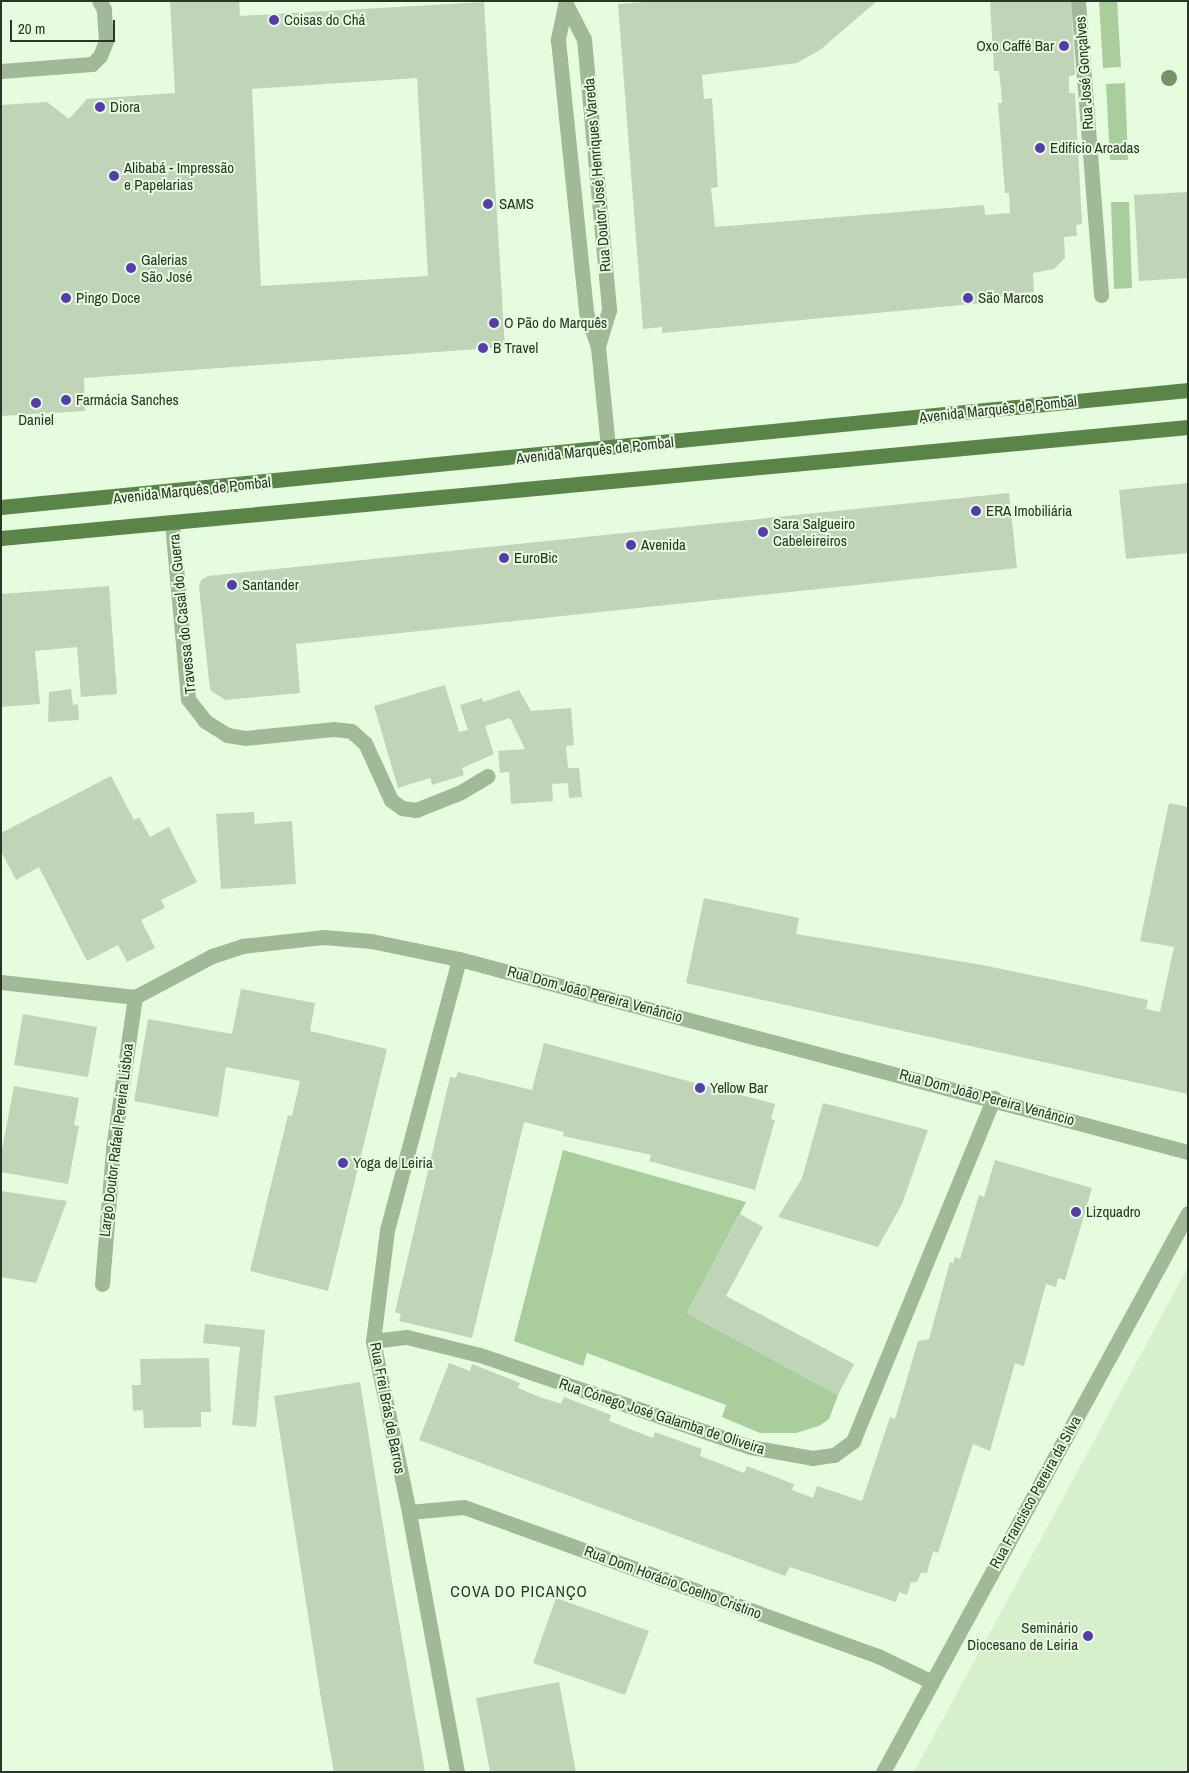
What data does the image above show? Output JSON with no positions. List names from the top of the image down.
{
  "streets": {
    "main road": ["Avenida Marquês de Pombal"],
    "street": [
      "Rua José Gonçalves",
      "Rua Doutor José Henriques Vareda",
      "Travessa do Casal do Guerra",
      "Rua Dom João Pereira Venâncio",
      "Largo Doutor Rafael Pereira Lisboa",
      "Rua Frei Brás de Barros",
      "Rua Cónego José Galamba de Oliveira",
      "Rua Francisco Pereira da Silva",
      "Rua Dom Horácio Coelho Cristino"
    ]
  },
  "crossings": [
    ["Rua Doutor José Henriques Vareda", "Avenida Marquês de Pombal"],
    ["Avenida Marquês de Pombal", "Travessa do Casal do Guerra"],
    ["Rua Dom João Pereira Venâncio", "Largo Doutor Rafael Pereira Lisboa"],
    ["Rua Dom João Pereira Venâncio", "Rua Frei Brás de Barros"],
    ["Rua Dom João Pereira Venâncio", "Rua Cónego José Galamba de Oliveira"],
    ["Rua Frei Brás de Barros", "Rua Cónego José Galamba de Oliveira"],
    ["Rua Frei Brás de Barros", "Rua Dom Horácio Coelho Cristino"],
    ["Rua Francisco Pereira da Silva", "Rua Dom Horácio Coelho Cristino"]
  ],
  "districts": ["COVA DO PICANÇO"],
  "places": [
    "Coisas do Chá",
    "Oxo Caffé Bar",
    "Diora",
    "Edifício Arcadas",
    "Alibabá - Impressão e Papelarias",
    "SAMS",
    "Galerias São José",
    "Pingo Doce",
    "São Marcos",
    "O Pão do Marquês",
    "B Travel",
    "Farmácia Sanches",
    "Daniel",
    "ERA Imobiliária",
    "Sara Salgueiro Cabeleireiros",
    "Avenida",
    "EuroBic",
    "Santander",
    "Yellow Bar",
    "Yoga de Leiria",
    "Lizquadro",
    "Seminário Diocesano de Leiria"
  ],
  "scale_bar": "20 m"
}
